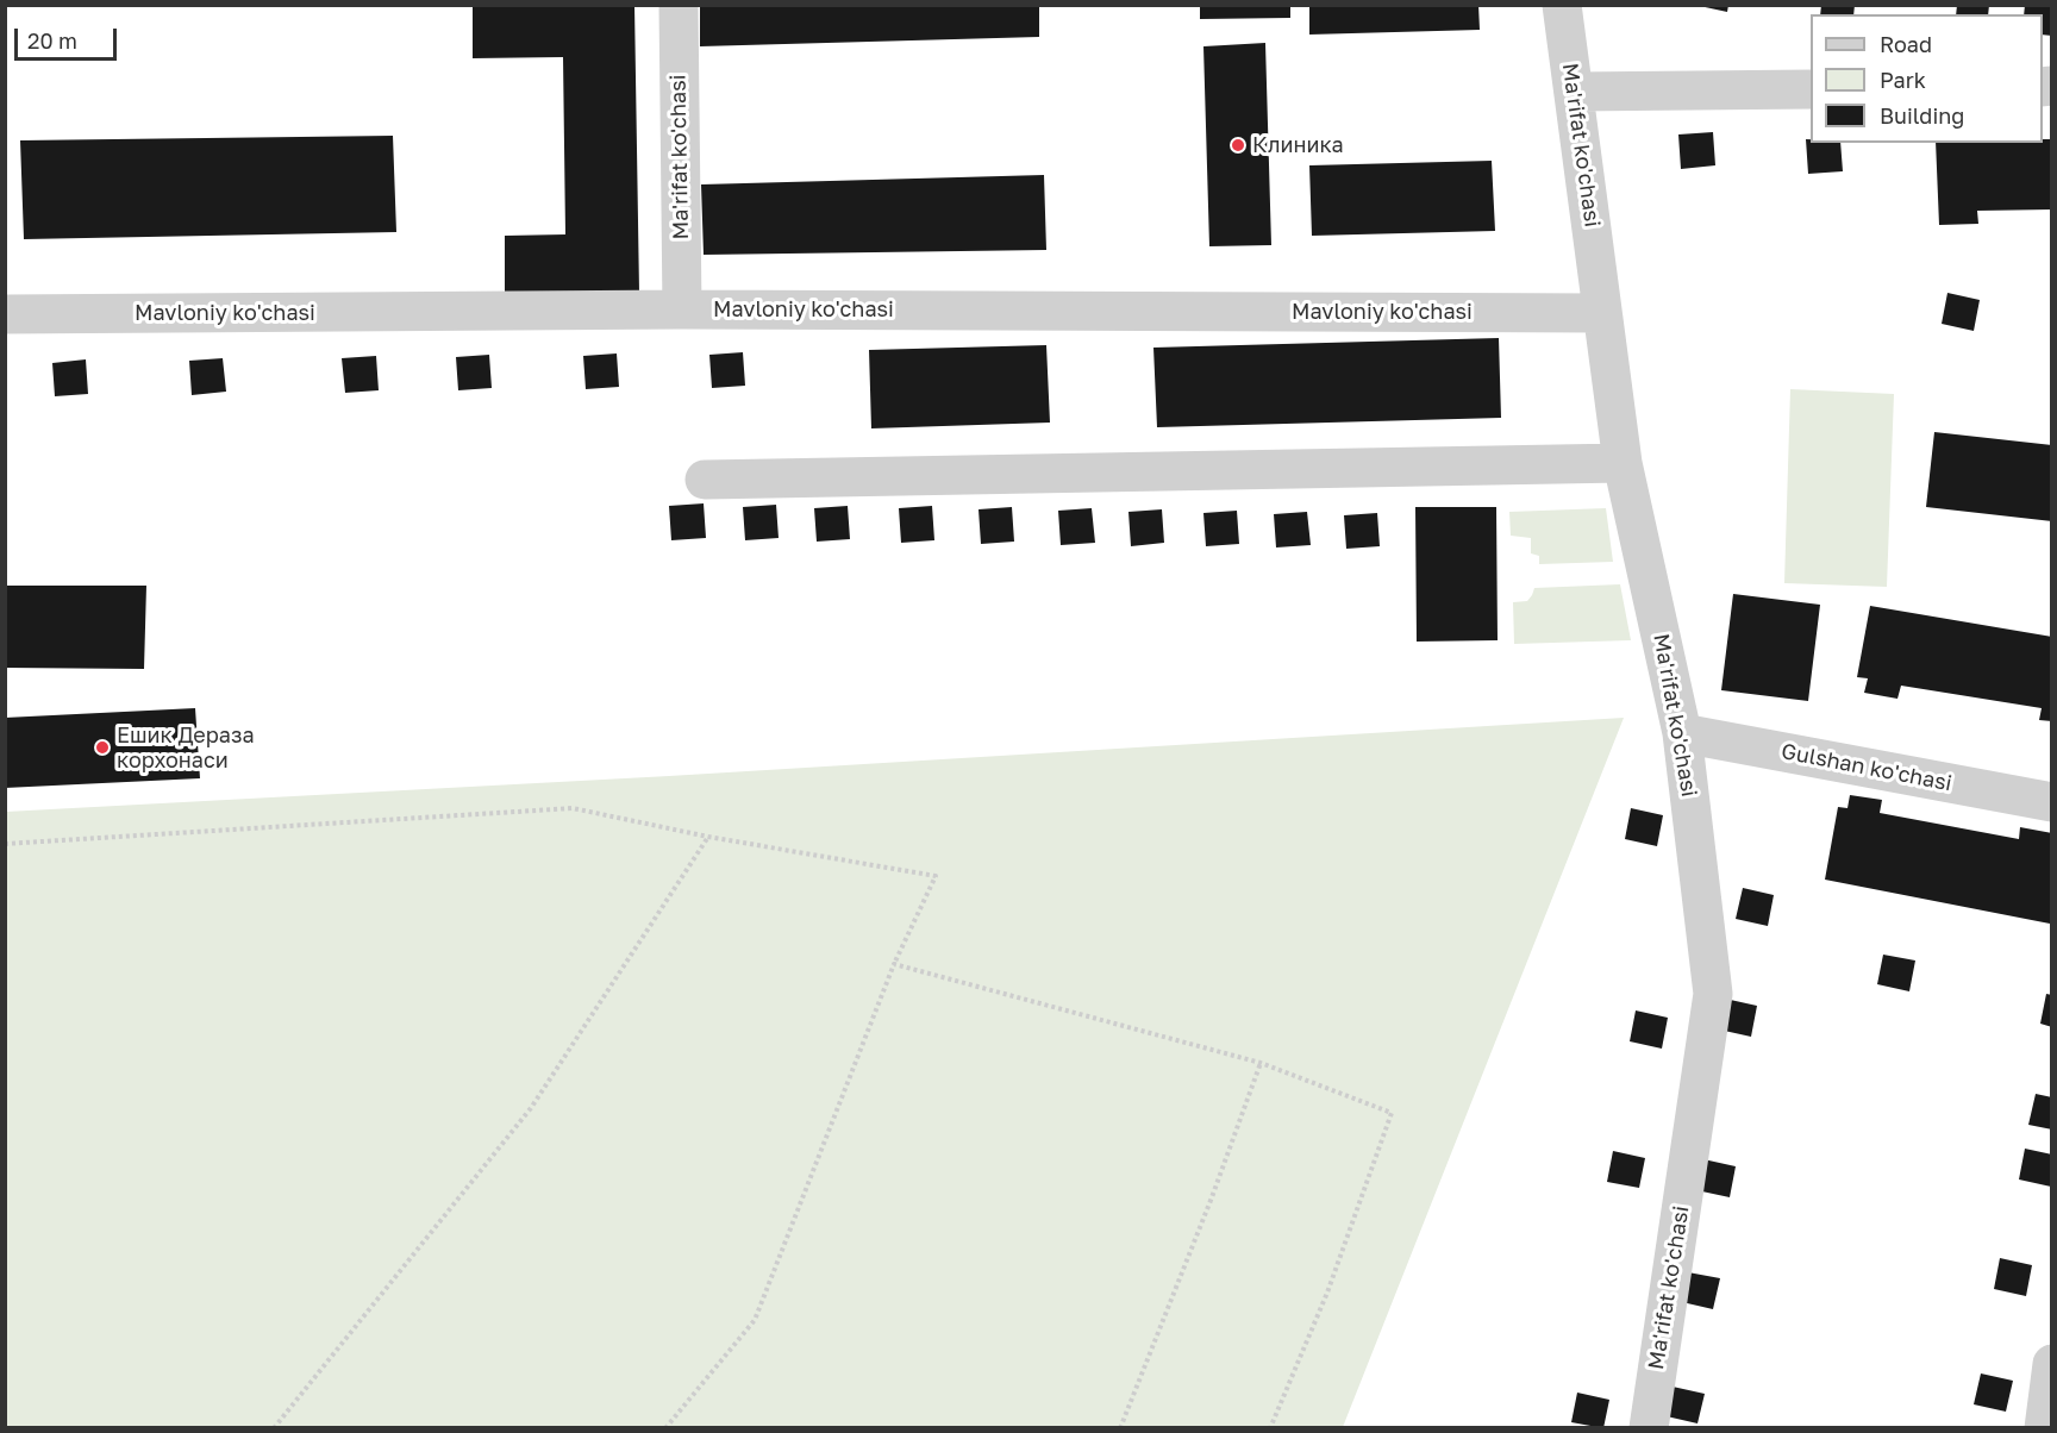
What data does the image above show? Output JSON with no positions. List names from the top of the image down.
{
  "streets": {
    "street": ["Ma'rifat ko'chasi", "Mavloniy ko'chasi", "Gulshan ko'chasi"]
  },
  "crossings": [
    ["Ma'rifat ko'chasi", "Mavloniy ko'chasi"],
    ["Ma'rifat ko'chasi", "Gulshan ko'chasi"]
  ],
  "places": ["Клиника", "Ешик Дераза корхонаси"],
  "legend": ["Road", "Park", "Building"],
  "scale_bar": "20 m"
}
